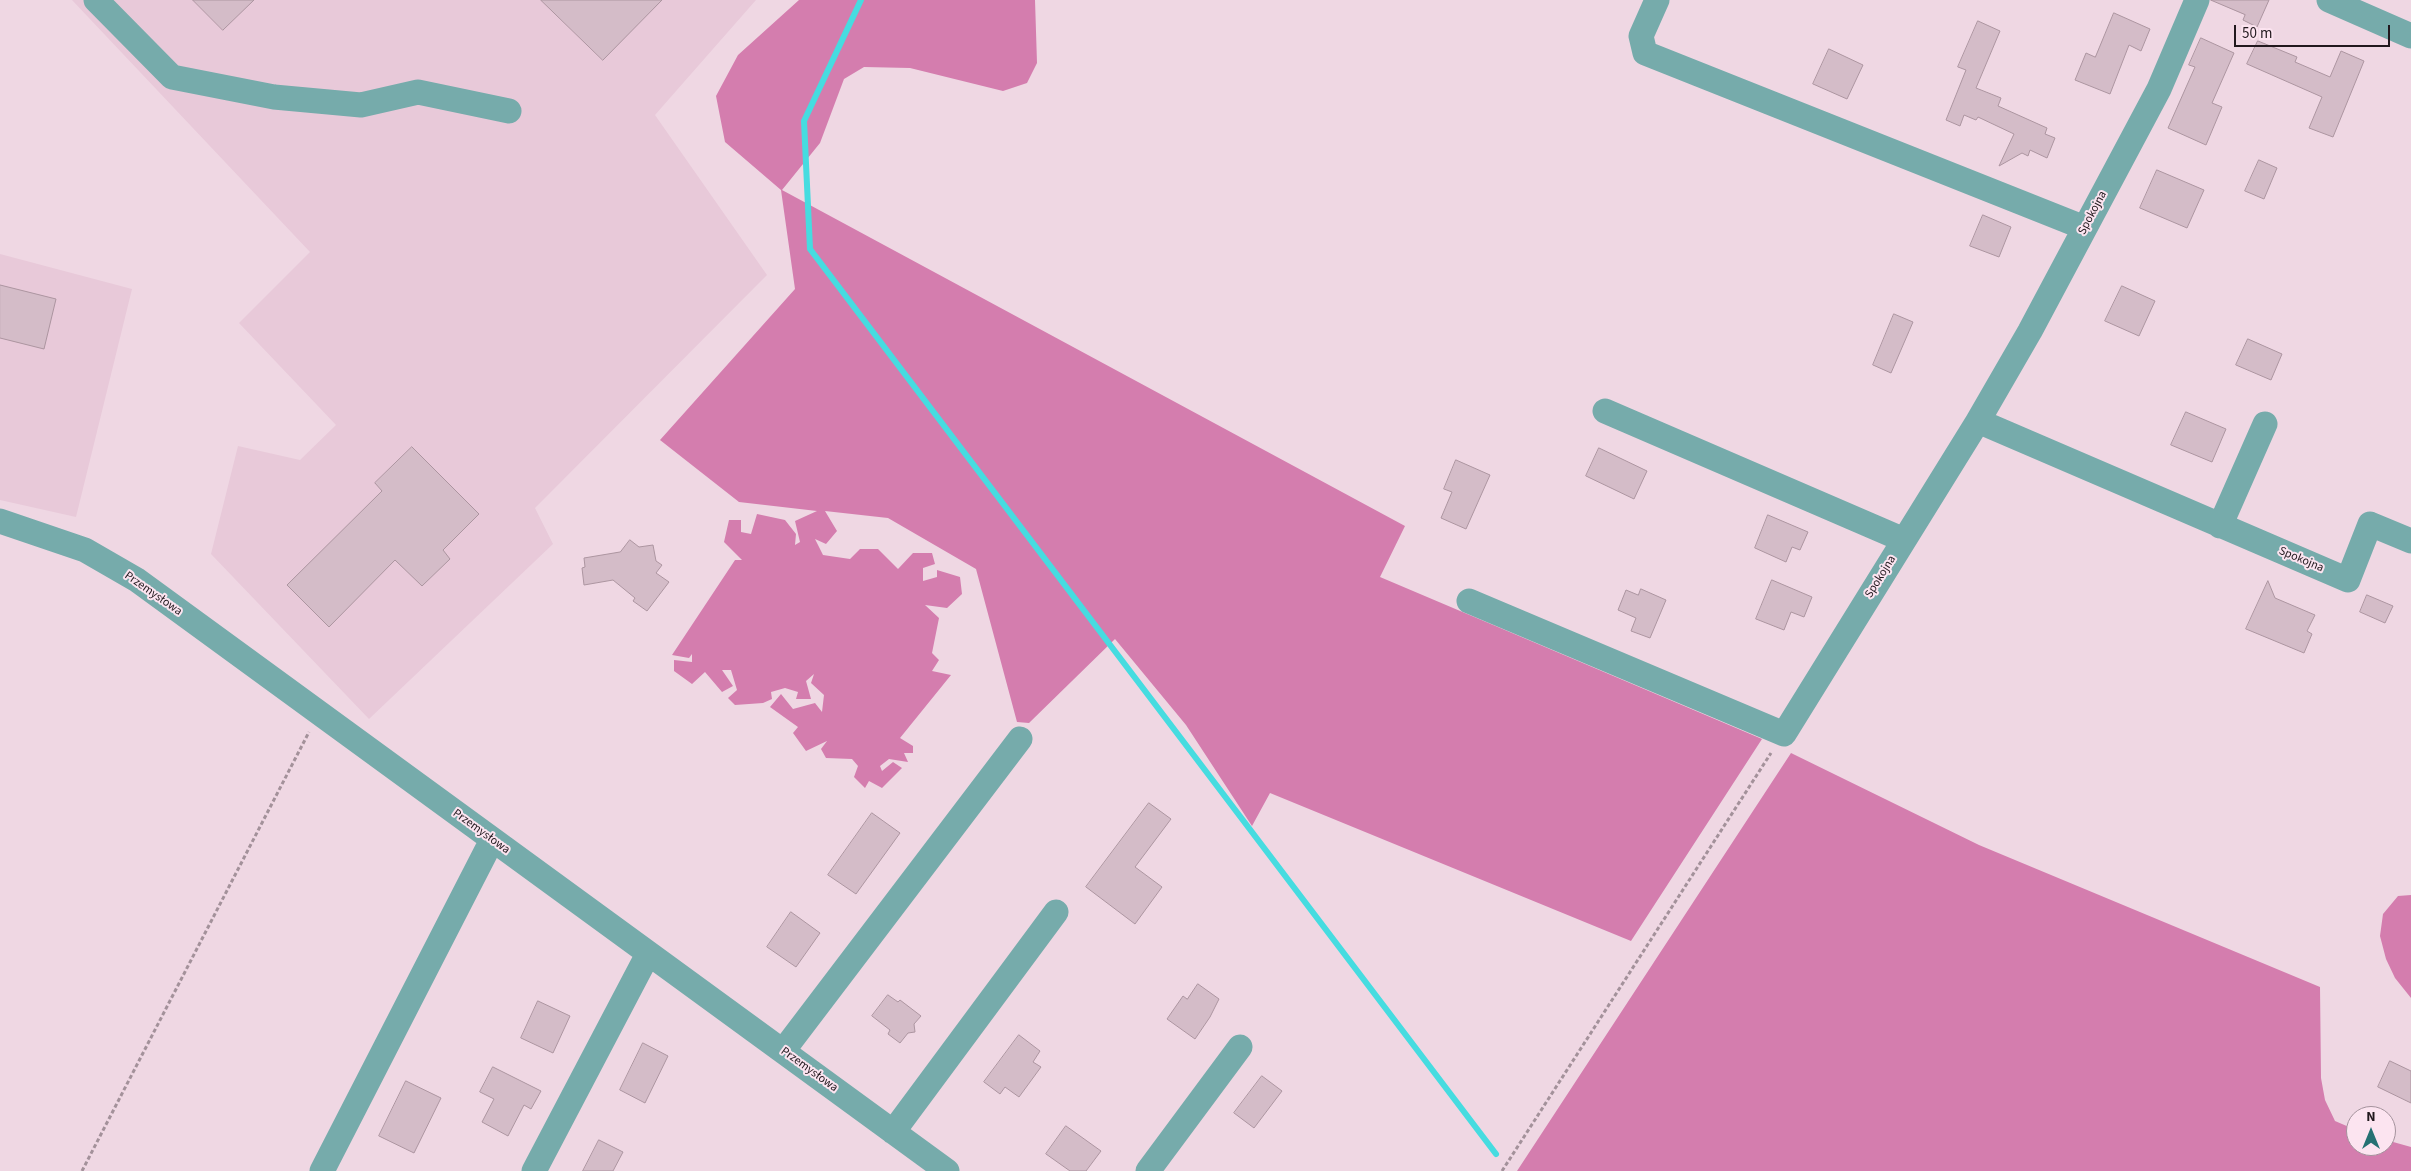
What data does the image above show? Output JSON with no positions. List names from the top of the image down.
{
  "streets": {
    "street": ["Spokojna", "Przemysłowa"]
  },
  "scale_bar": "50 m",
  "north": "top"
}
